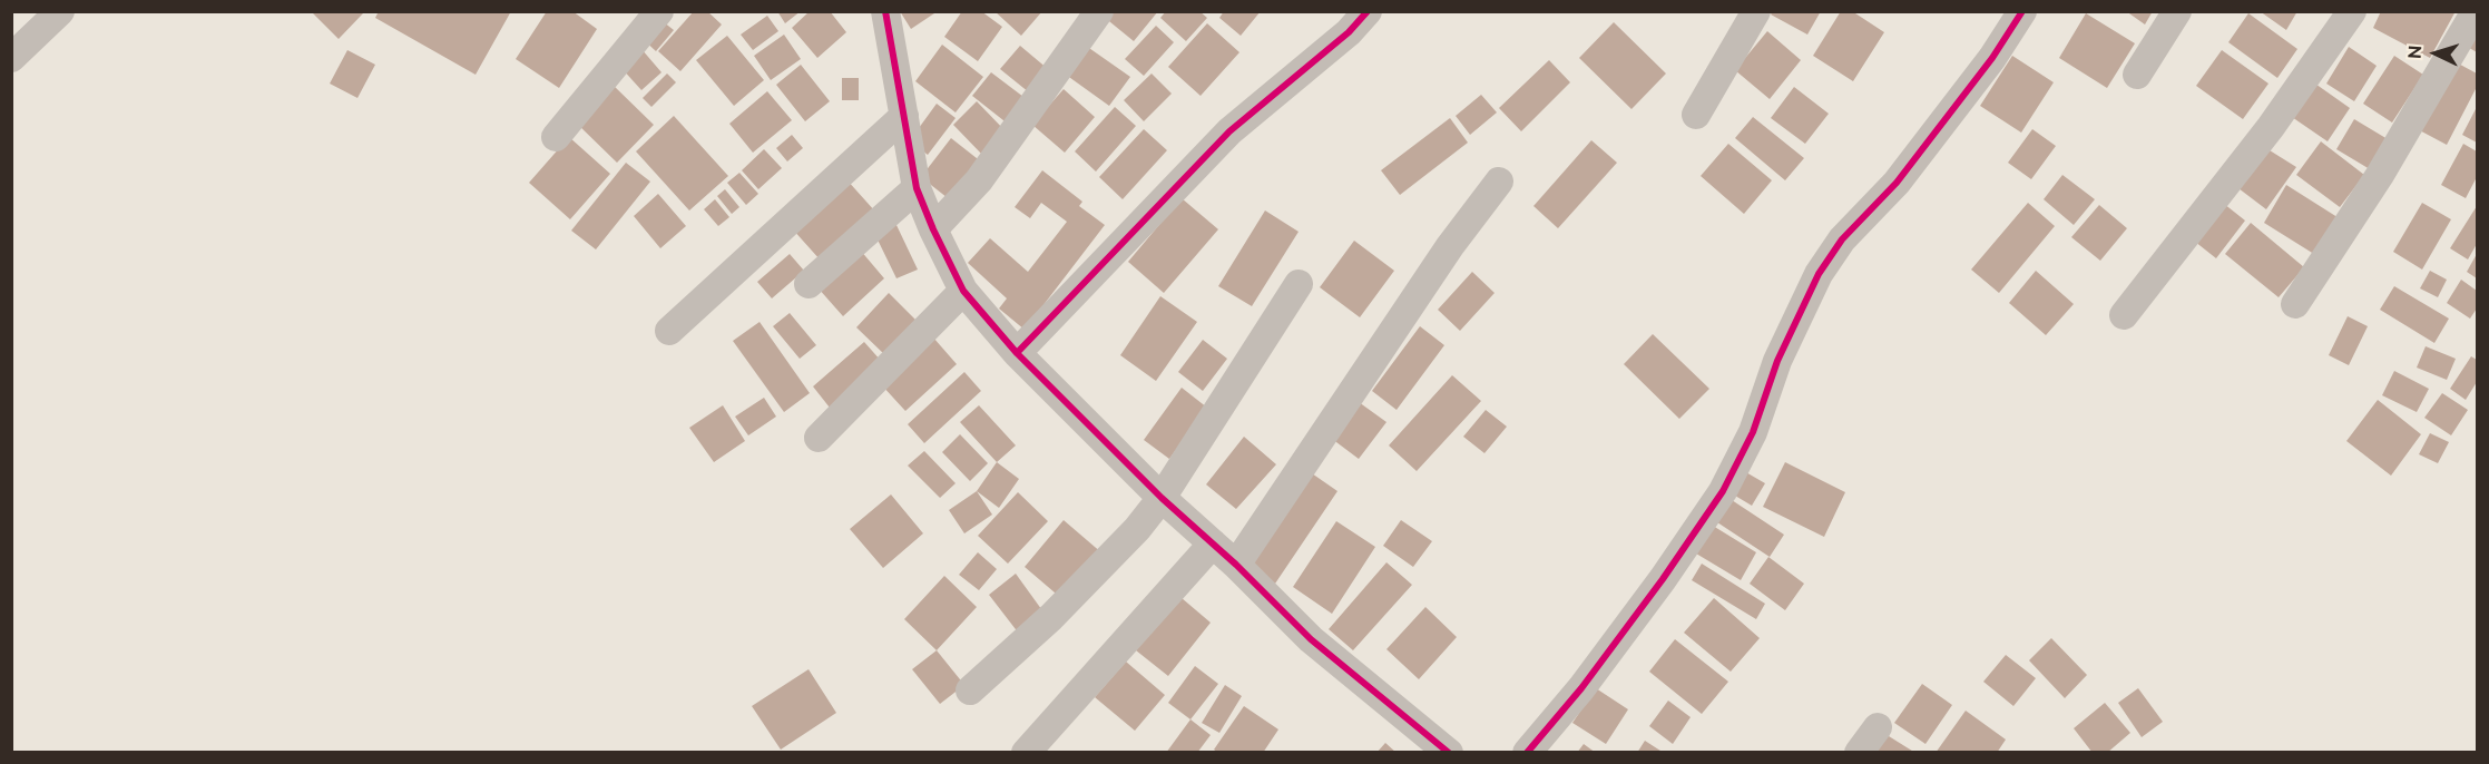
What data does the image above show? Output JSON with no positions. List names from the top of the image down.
{
  "north": "left"
}
